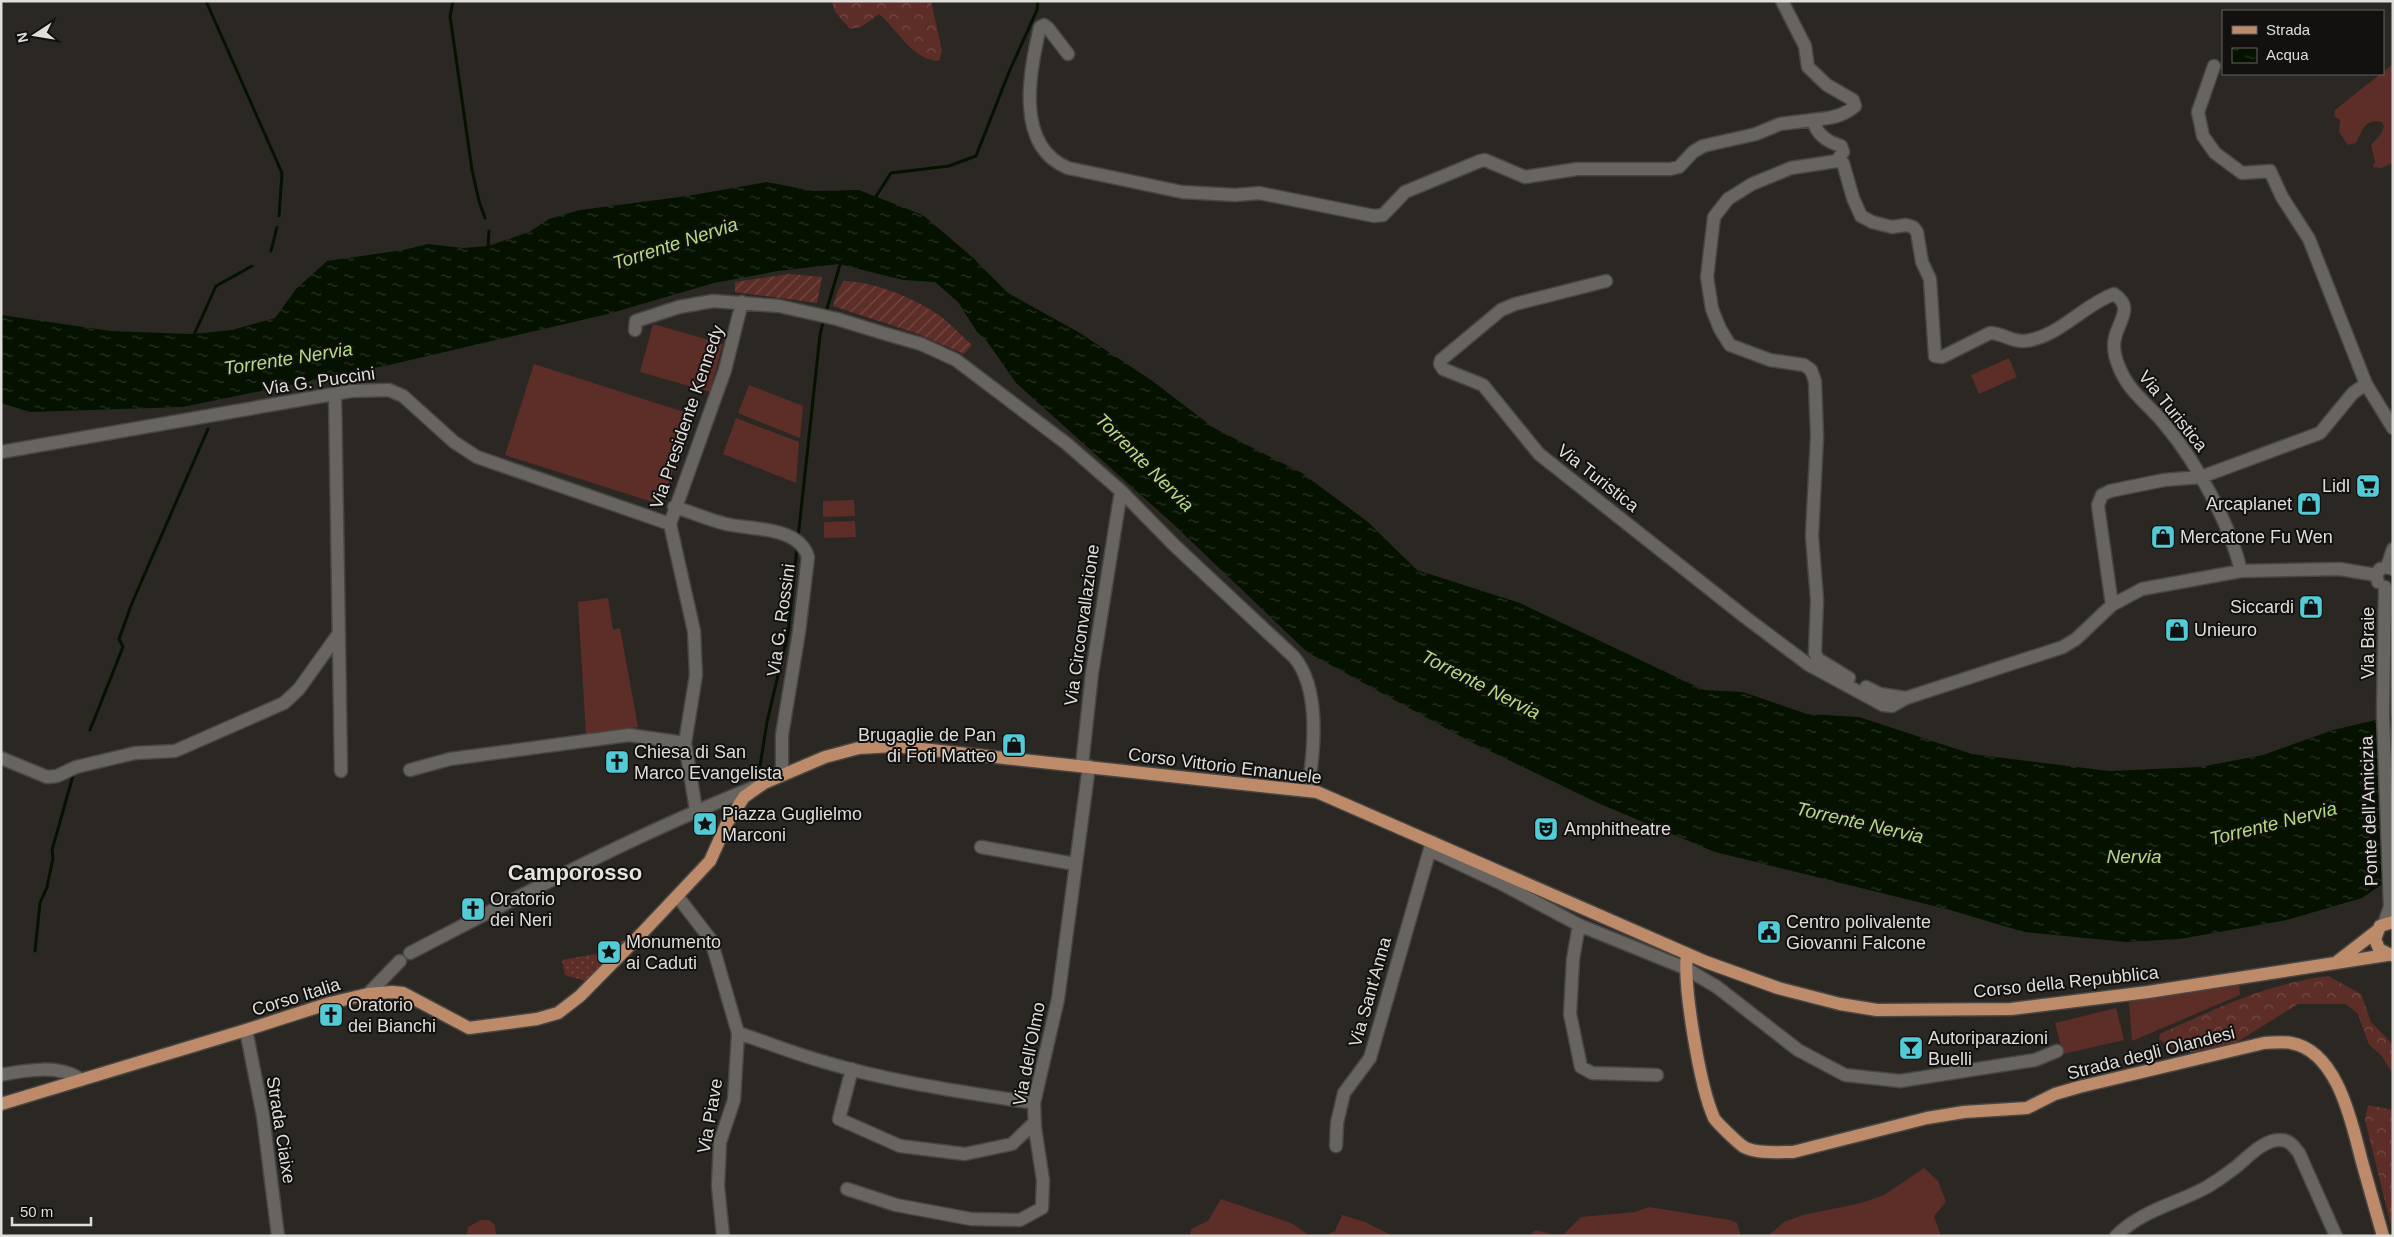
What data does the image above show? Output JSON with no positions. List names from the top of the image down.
{
  "streets": {
    "main road": [
      "Corso Vittorio Emanuele",
      "Corso della Repubblica",
      "Corso Italia",
      "Strada degli Olandesi"
    ],
    "street": [
      "Via G. Puccini",
      "Via Turistica",
      "Via Presidente Kennedy",
      "Via G. Rossini",
      "Via Circonvallazione",
      "Via Braie",
      "Ponte dell'Amicizia",
      "Via Sant'Anna",
      "Via dell'Olmo",
      "Via Piave",
      "Strada Ciaixe"
    ]
  },
  "crossings": [
    ["Via G. Puccini", "Via Presidente Kennedy"],
    ["Via Presidente Kennedy", "Via G. Rossini"],
    ["Via G. Rossini", "Corso Vittorio Emanuele"],
    ["Via Circonvallazione", "Corso Vittorio Emanuele"],
    ["Via Circonvallazione", "Via dell'Olmo"],
    ["Via Braie", "Ponte dell'Amicizia"],
    ["Corso Vittorio Emanuele", "Corso della Repubblica"],
    ["Corso Vittorio Emanuele", "Via Sant'Anna"],
    ["Corso Vittorio Emanuele", "Corso Italia"],
    ["Corso Vittorio Emanuele", "Strada degli Olandesi"],
    ["Corso Vittorio Emanuele", "Via dell'Olmo"],
    ["Ponte dell'Amicizia", "Corso della Repubblica"],
    ["Corso della Repubblica", "Strada degli Olandesi"],
    ["Corso Italia", "Via Piave"],
    ["Corso Italia", "Strada Ciaixe"]
  ],
  "districts": ["Camporosso"],
  "water": ["Torrente Nervia", "Nervia"],
  "places": {
    "supermarket": ["Lidl"],
    "shop": [
      "Arcaplanet",
      "Mercatone Fu Wen",
      "Siccardi",
      "Unieuro",
      "Brugaglie de Pan di Foti Matteo"
    ],
    "church": ["Chiesa di San Marco Evangelista", "Oratorio dei Neri", "Oratorio dei Bianchi"],
    "place": ["Piazza Guglielmo Marconi", "Monumento ai Caduti"],
    "theatre": ["Amphitheatre"],
    "public building": ["Centro polivalente Giovanni Falcone"],
    "bar": ["Autoriparazioni Buelli"]
  },
  "legend": ["Strada", "Acqua"],
  "scale_bar": "50 m",
  "north": "left"
}
